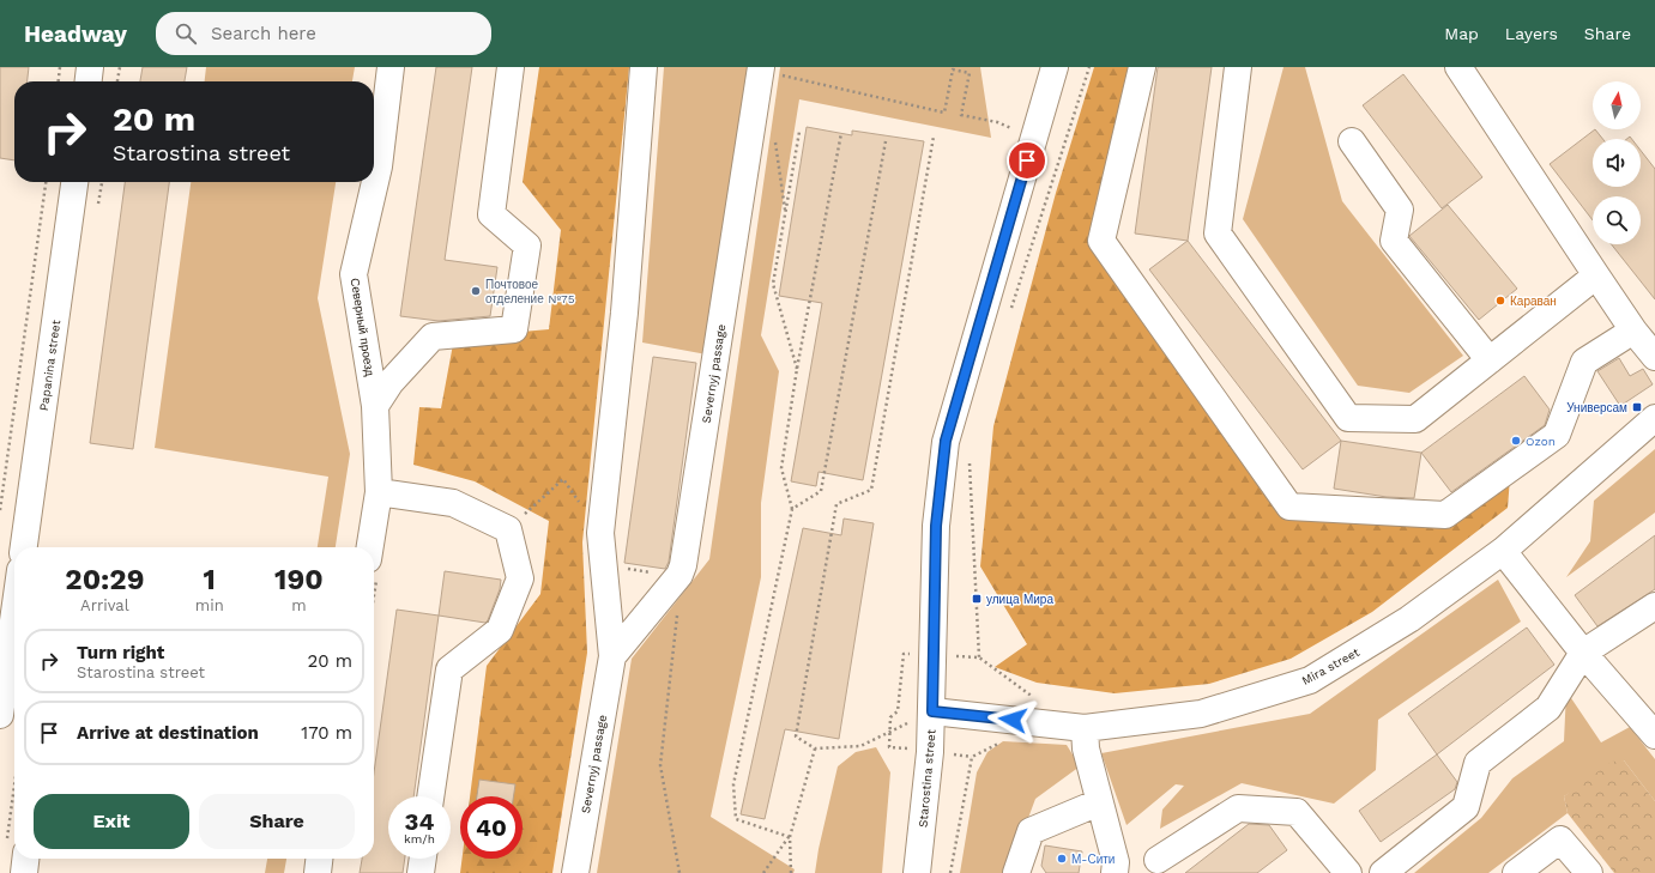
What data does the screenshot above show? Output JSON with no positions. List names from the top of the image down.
{
  "streets": {
    "street": [
      "Северный проезд",
      "Papanina street",
      "Severnyj passage",
      "Mira street",
      "Starostina street"
    ]
  },
  "crossings": [
    ["Mira street", "Starostina street"]
  ],
  "places": {
    "other": [
      "Почтовое отделение №75",
      "Караван",
      "Ozon",
      "М-Сити"
    ],
    "transit": ["Универсам", "улица Мира"]
  },
  "north": "top",
  "page": {
    "header": "Headway",
    "search": "Search here",
    "nav": ["Map", "Layers", "Share"],
    "turn": ["20 m", "Starostina street"],
    "eta": [
      "20:29",
      "Arrival",
      "1",
      "min",
      "190",
      "m"
    ],
    "list": [
      {
        "name": "Turn right",
        "note": "Starostina street",
        "value": "20 m"
      },
      {
        "name": "Arrive at destination",
        "value": "170 m"
      }
    ],
    "buttons": ["Exit", "Share"],
    "speed": "34 km/h",
    "limit": "40"
  }
}
